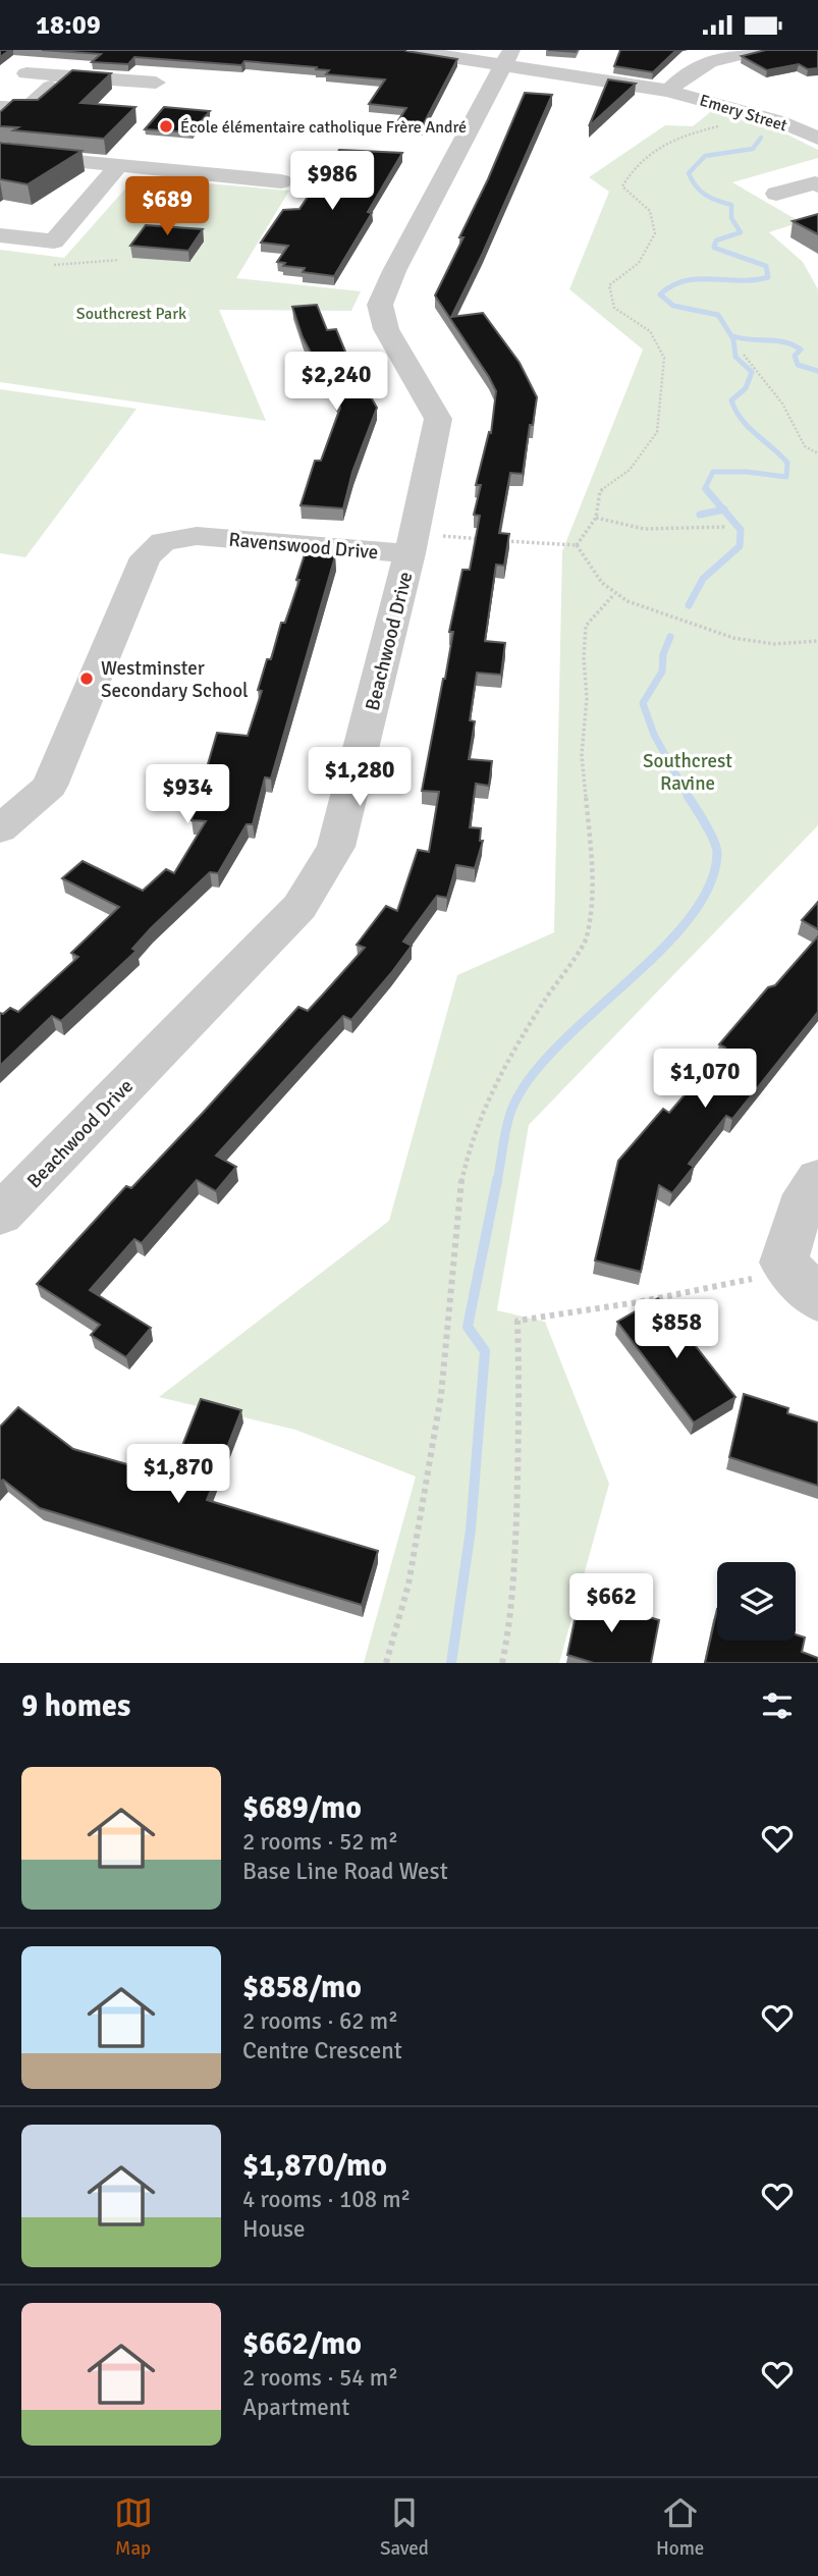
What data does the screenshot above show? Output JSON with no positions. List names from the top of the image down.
{
  "streets": {
    "street": ["Emery Street", "Ravenswood Drive", "Beachwood Drive"]
  },
  "crossings": [
    ["Emery Street", "Beachwood Drive"],
    ["Ravenswood Drive", "Beachwood Drive"]
  ],
  "parks": ["Southcrest Park", "Southcrest Ravine"],
  "places": ["École élémentaire catholique Frère André", "Westminster Secondary School"],
  "page": {
    "status": "18:09",
    "price": [
      "$986",
      "$689",
      "$2,240",
      "$1,280",
      "$934",
      "$1,070",
      "$858",
      "$1,870",
      "$662"
    ],
    "heading": "9 homes",
    "list": [
      {
        "name": "$689/mo",
        "note": "2 rooms · 52 m² · Base Line Road West"
      },
      {
        "name": "$858/mo",
        "note": "2 rooms · 62 m² · Centre Crescent"
      },
      {
        "name": "$1,870/mo",
        "note": "4 rooms · 108 m² · House"
      },
      {
        "name": "$662/mo",
        "note": "2 rooms · 54 m² · Apartment"
      }
    ],
    "tabs": ["Map", "Saved", "Home"]
  }
}
